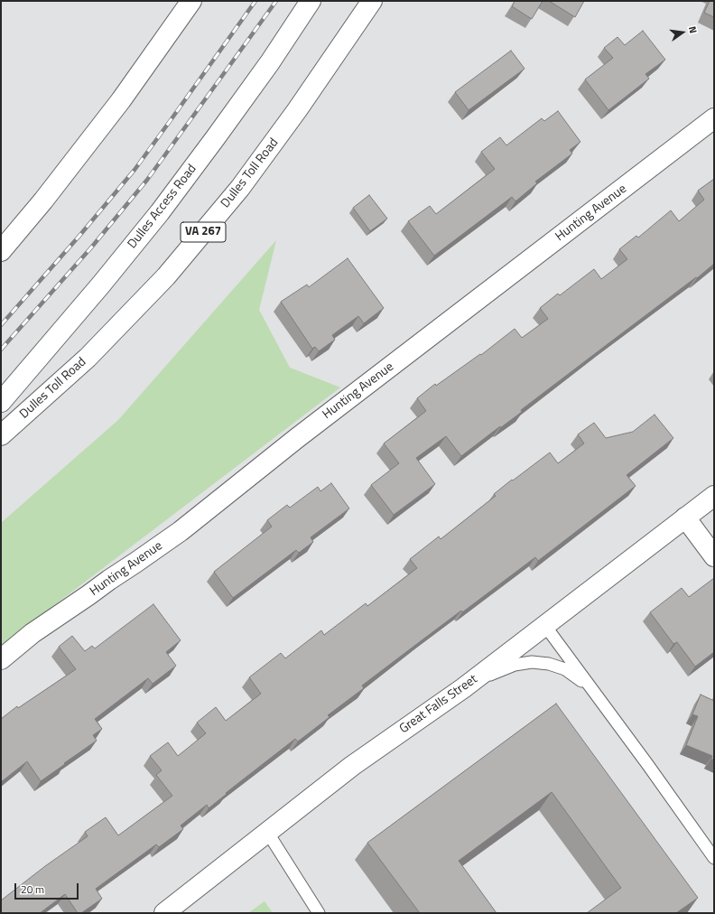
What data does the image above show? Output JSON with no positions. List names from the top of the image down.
{
  "streets": {
    "main road": [
      "Dulles Toll Road",
      "Dulles Access Road",
      "Hunting Avenue",
      "VA 267",
      "Great Falls Street"
    ]
  },
  "scale_bar": "20 m",
  "north": "right"
}
